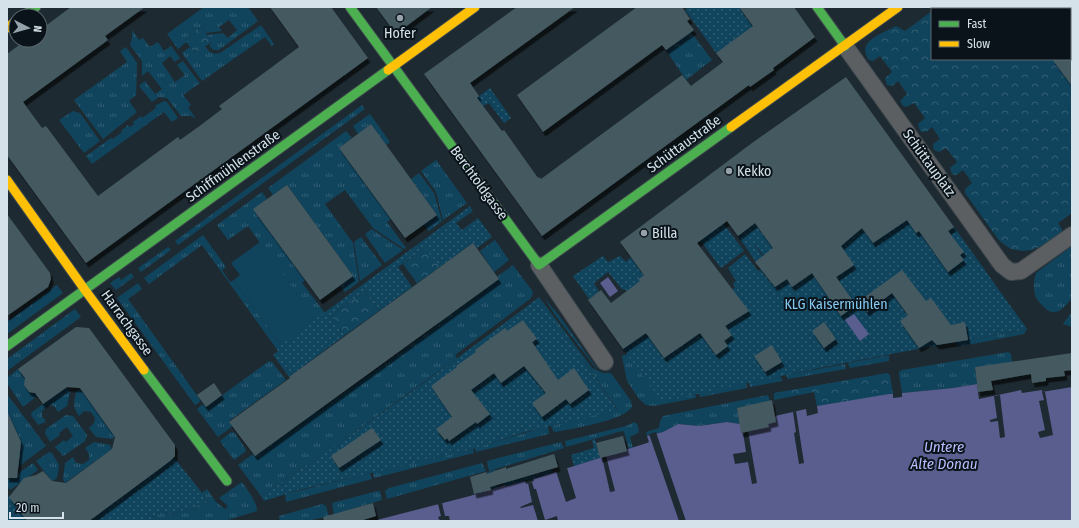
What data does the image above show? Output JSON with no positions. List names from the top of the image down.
{
  "streets": {
    "street": [
      "Schüttaustraße",
      "Schüttauplatz",
      "Schiffmühlenstraße",
      "Berchtoldgasse",
      "Harrachgasse"
    ]
  },
  "crossings": [
    ["Schüttaustraße", "Schüttauplatz"],
    ["Schüttaustraße", "Berchtoldgasse"],
    ["Schiffmühlenstraße", "Berchtoldgasse"],
    ["Schiffmühlenstraße", "Harrachgasse"]
  ],
  "water": ["Untere Alte Donau"],
  "parks": ["KLG Kaisermühlen"],
  "places": ["Hofer", "Kekko", "Billa"],
  "legend": ["Fast", "Slow"],
  "scale_bar": "20 m",
  "north": "right"
}
